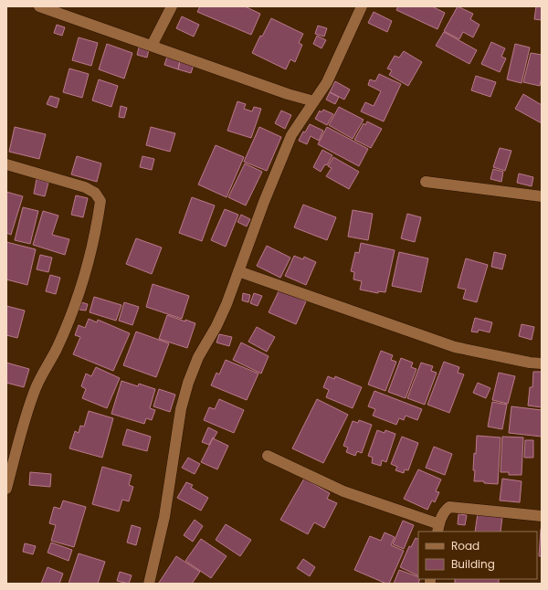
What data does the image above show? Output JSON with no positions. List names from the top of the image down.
{
  "legend": ["Road", "Building"]
}
